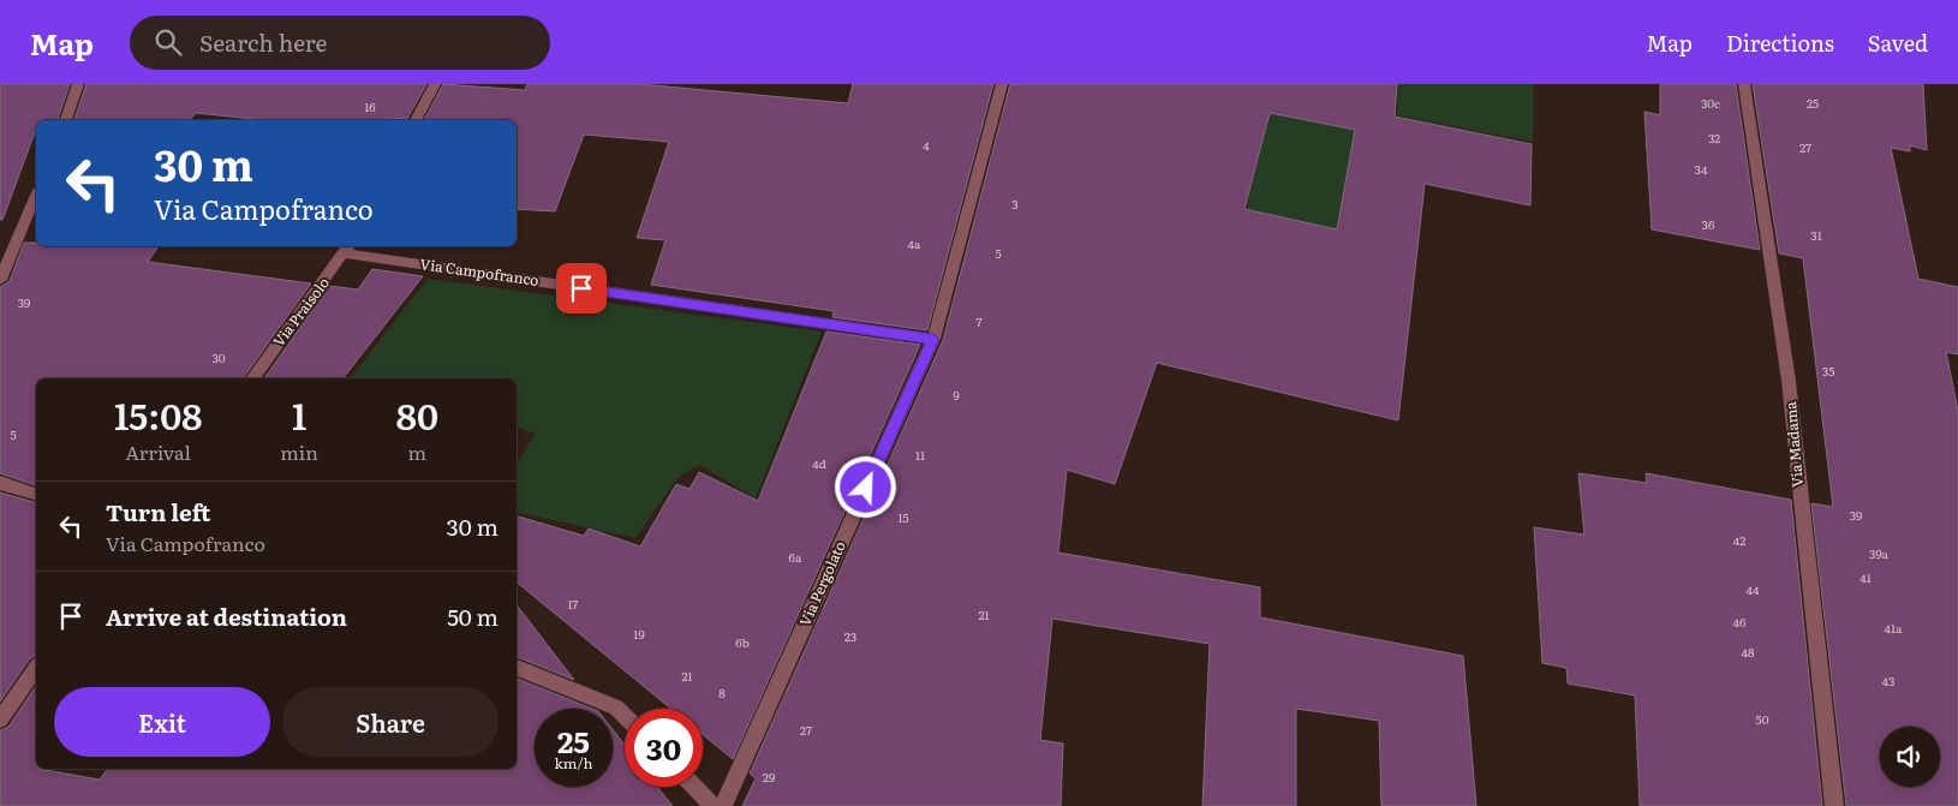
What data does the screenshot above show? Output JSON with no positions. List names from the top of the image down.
{
  "streets": {
    "street": [
      "Via Campofranco",
      "Via Praisolo",
      "Via Madama",
      "Via Pergolato"
    ]
  },
  "crossings": [
    ["Via Campofranco", "Via Praisolo"],
    ["Via Campofranco", "Via Pergolato"]
  ],
  "house_numbers": [
    "30c",
    "25",
    "16",
    "32",
    "4",
    "27",
    "34",
    "3",
    "36",
    "31",
    "4a",
    "5",
    "39",
    "7",
    "30",
    "35",
    "9",
    "5",
    "11",
    "4d",
    "39",
    "15",
    "42",
    "39a",
    "6a",
    "41",
    "44",
    "17",
    "21",
    "46",
    "41a",
    "19",
    "23",
    "6b",
    "48",
    "21",
    "43",
    "8",
    "50",
    "27",
    "29"
  ],
  "page": {
    "header": "Map",
    "search": "Search here",
    "nav": ["Map", "Directions", "Saved"],
    "turn": ["30 m", "Via Campofranco"],
    "eta": [
      "15:08",
      "Arrival",
      "1",
      "min",
      "80",
      "m"
    ],
    "list": [
      {
        "name": "Turn left",
        "note": "Via Campofranco",
        "value": "30 m"
      },
      {
        "name": "Arrive at destination",
        "value": "50 m"
      }
    ],
    "buttons": ["Exit", "Share"],
    "speed": "25 km/h",
    "limit": "30"
  }
}
